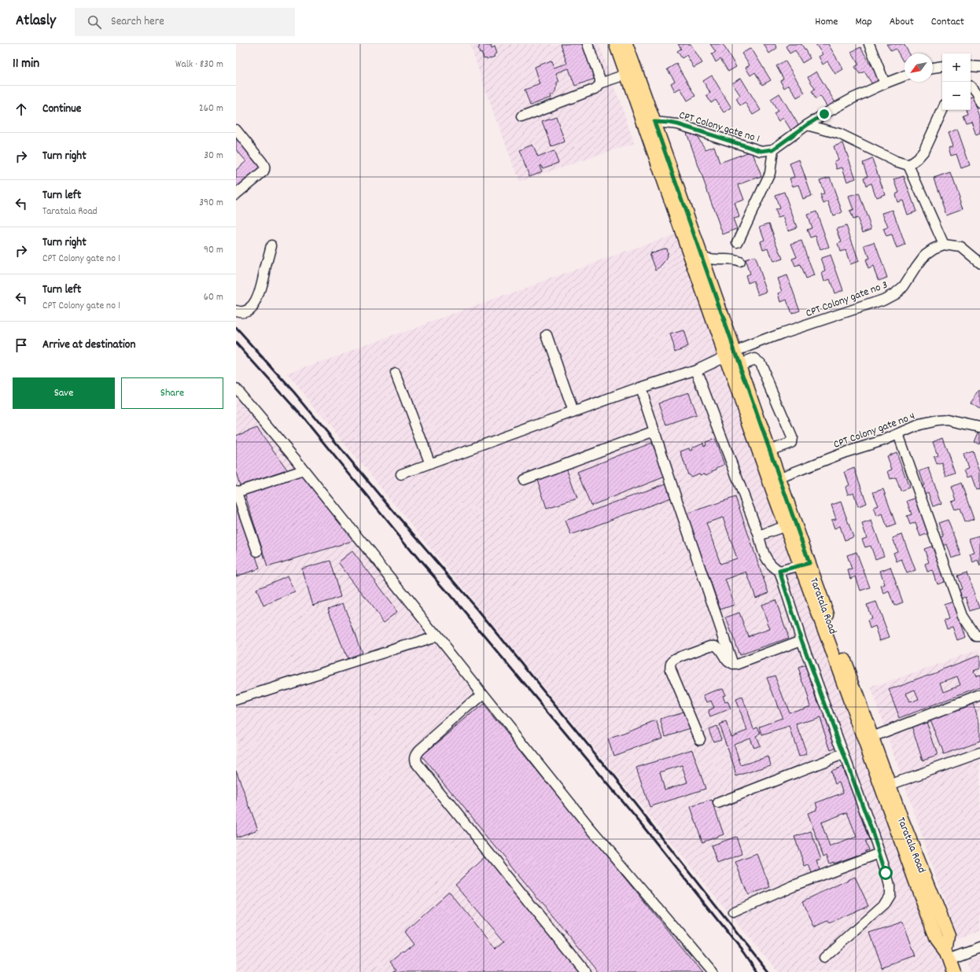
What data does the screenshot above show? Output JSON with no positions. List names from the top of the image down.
{
  "streets": {
    "main road": ["Taratala Road"],
    "street": ["CPT Colony gate no 1", "CPT Colony gate no 3", "CPT Colony gate no 4"]
  },
  "north": "bottom left",
  "page": {
    "header": "Atlasly",
    "search": "Search here",
    "nav": [
      "Home",
      "Map",
      "About",
      "Contact"
    ],
    "heading": ["11 min", "Walk · 830 m"],
    "map_buttons": ["+", "−"],
    "list": [
      ["Continue", "260 m"],
      ["Turn right", "30 m"],
      ["Turn left", "Taratala Road", "390 m"],
      ["Turn right", "CPT Colony gate no 1", "90 m"],
      ["Turn left", "CPT Colony gate no 1", "60 m"],
      "Arrive at destination"
    ],
    "buttons": ["Save", "Share"]
  }
}
